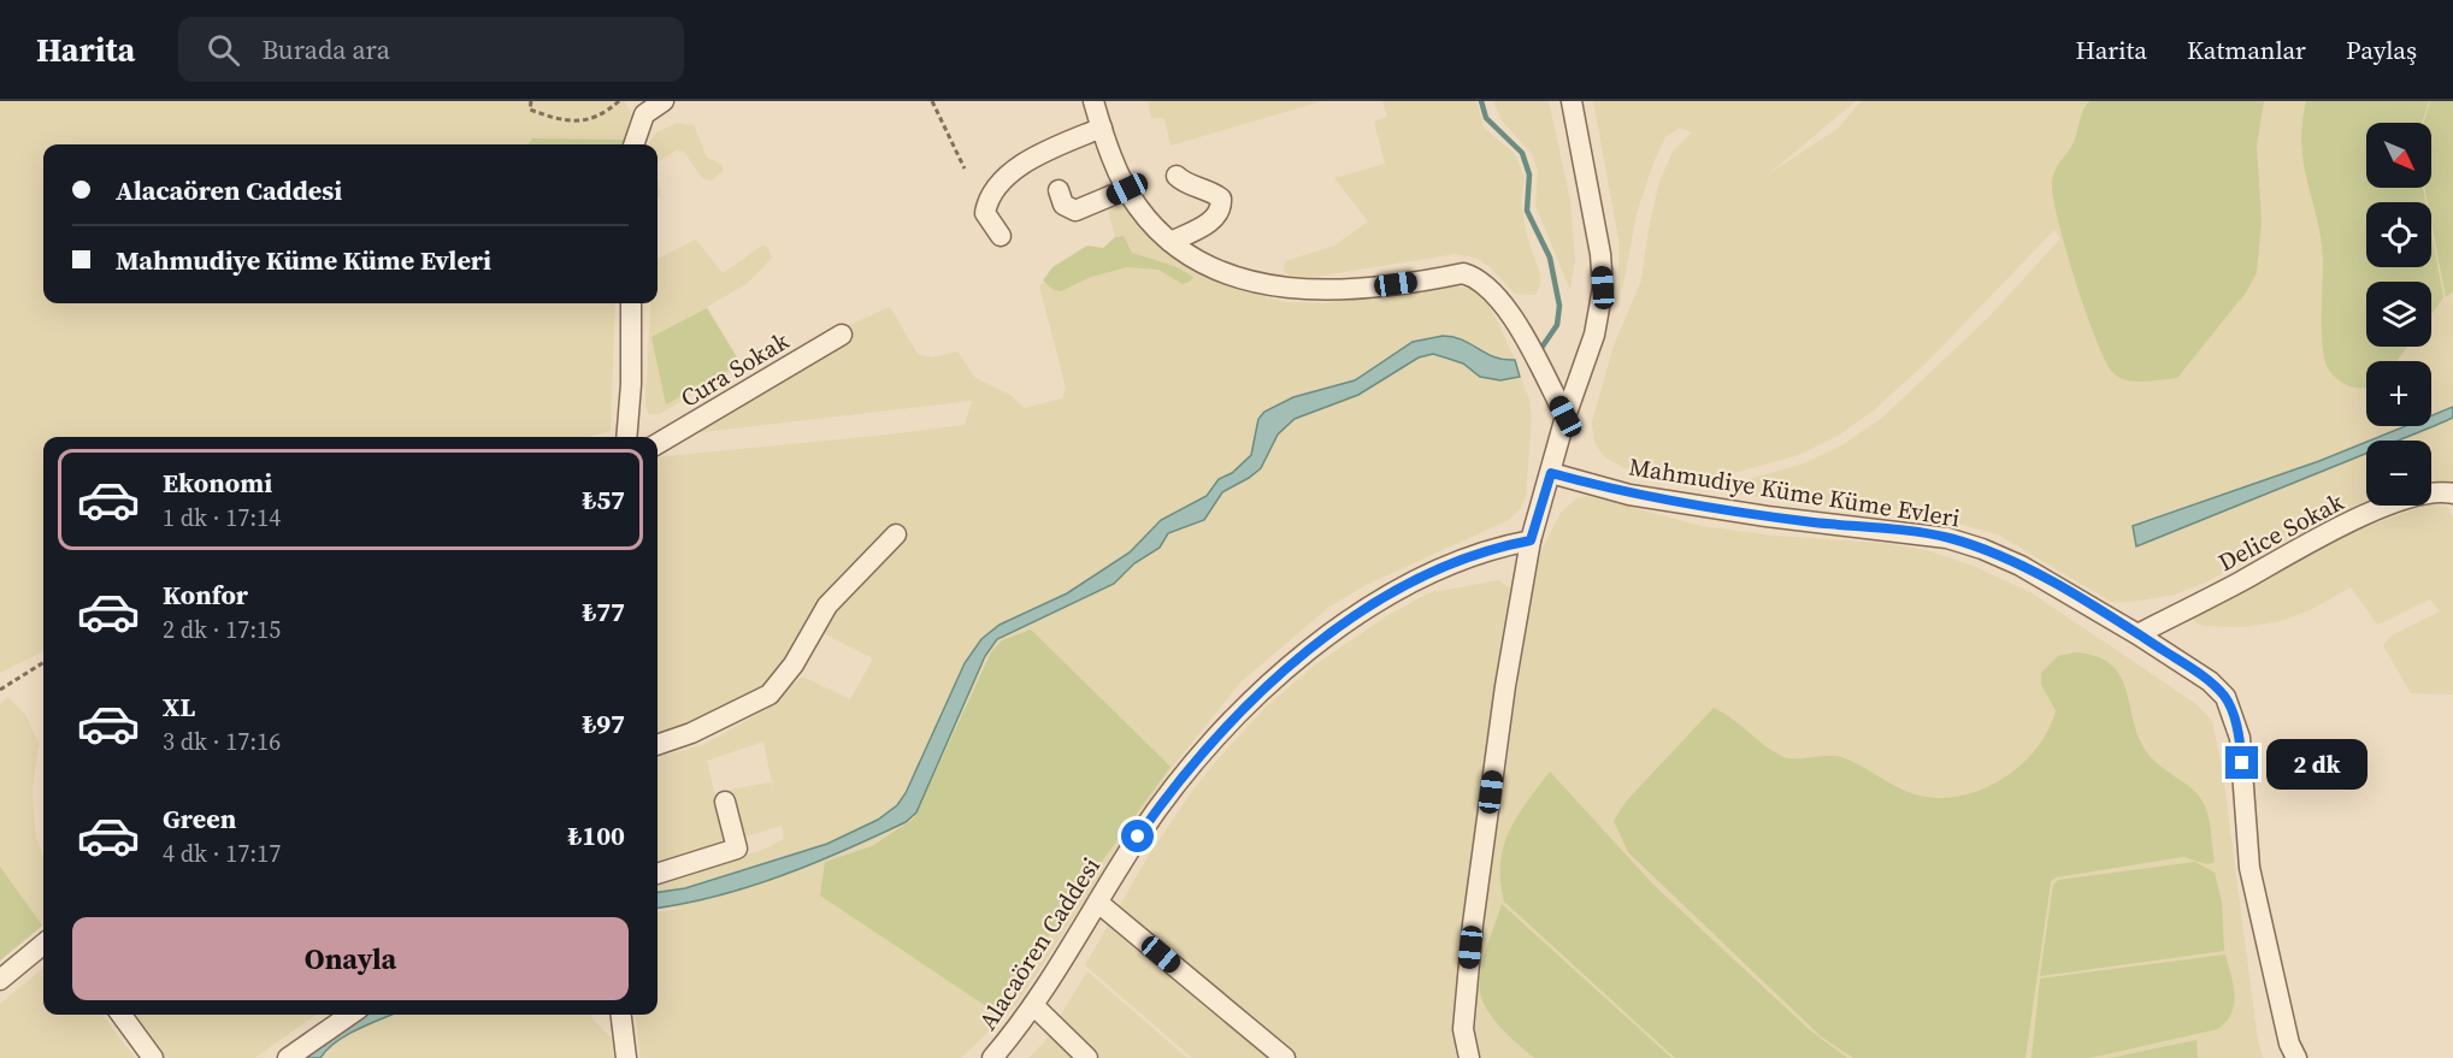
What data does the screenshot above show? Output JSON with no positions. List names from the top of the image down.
{
  "streets": {
    "street": [
      "Cura Sokak",
      "Mahmudiye Küme Küme Evleri",
      "Delice Sokak",
      "Alacaören Caddesi"
    ]
  },
  "crossings": [
    ["Mahmudiye Küme Küme Evleri", "Delice Sokak"]
  ],
  "north": "bottom right",
  "page": {
    "header": "Harita",
    "search": "Burada ara",
    "nav": ["Harita", "Katmanlar", "Paylaş"],
    "map_buttons": ["+", "−"],
    "banner": ["Alacaören Caddesi", "Mahmudiye Küme Küme Evleri"],
    "list": [
      {
        "name": "Ekonomi",
        "note": "1 dk · 17:14",
        "value": "₺57"
      },
      {
        "name": "Konfor",
        "note": "2 dk · 17:15",
        "value": "₺77"
      },
      {
        "name": "XL",
        "note": "3 dk · 17:16",
        "value": "₺97"
      },
      {
        "name": "Green",
        "note": "4 dk · 17:17",
        "value": "₺100"
      }
    ],
    "bubble": "2 dk",
    "buttons": "Onayla"
  }
}
